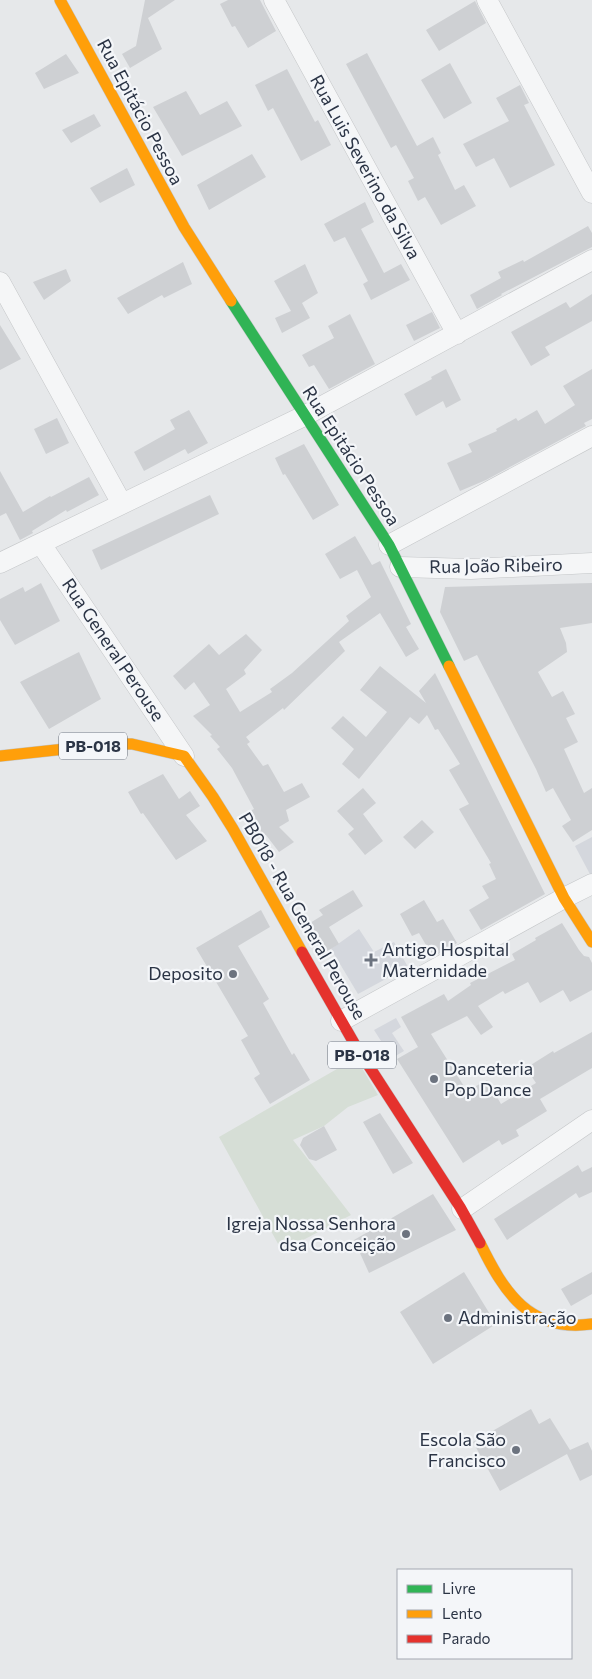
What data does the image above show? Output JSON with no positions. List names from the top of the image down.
{
  "streets": {
    "street": [
      "Rua Epitácio Pessoa",
      "Rua Luis Severino da Silva",
      "Rua João Ribeiro",
      "Rua General Perouse",
      "PB-018",
      "PB018 - Rua General Perouse"
    ]
  },
  "crossings": [
    ["Rua Epitácio Pessoa", "Rua João Ribeiro"],
    ["Rua General Perouse", "PB-018"],
    ["Rua General Perouse", "PB018 - Rua General Perouse"],
    ["PB-018", "PB018 - Rua General Perouse"]
  ],
  "places": {
    "health": ["Antigo Hospital Maternidade"],
    "other": [
      "Deposito",
      "Danceteria Pop Dance",
      "Igreja Nossa Senhora dsa Conceição",
      "Administração",
      "Escola São Francisco"
    ]
  },
  "legend": ["Livre", "Lento", "Parado"]
}
